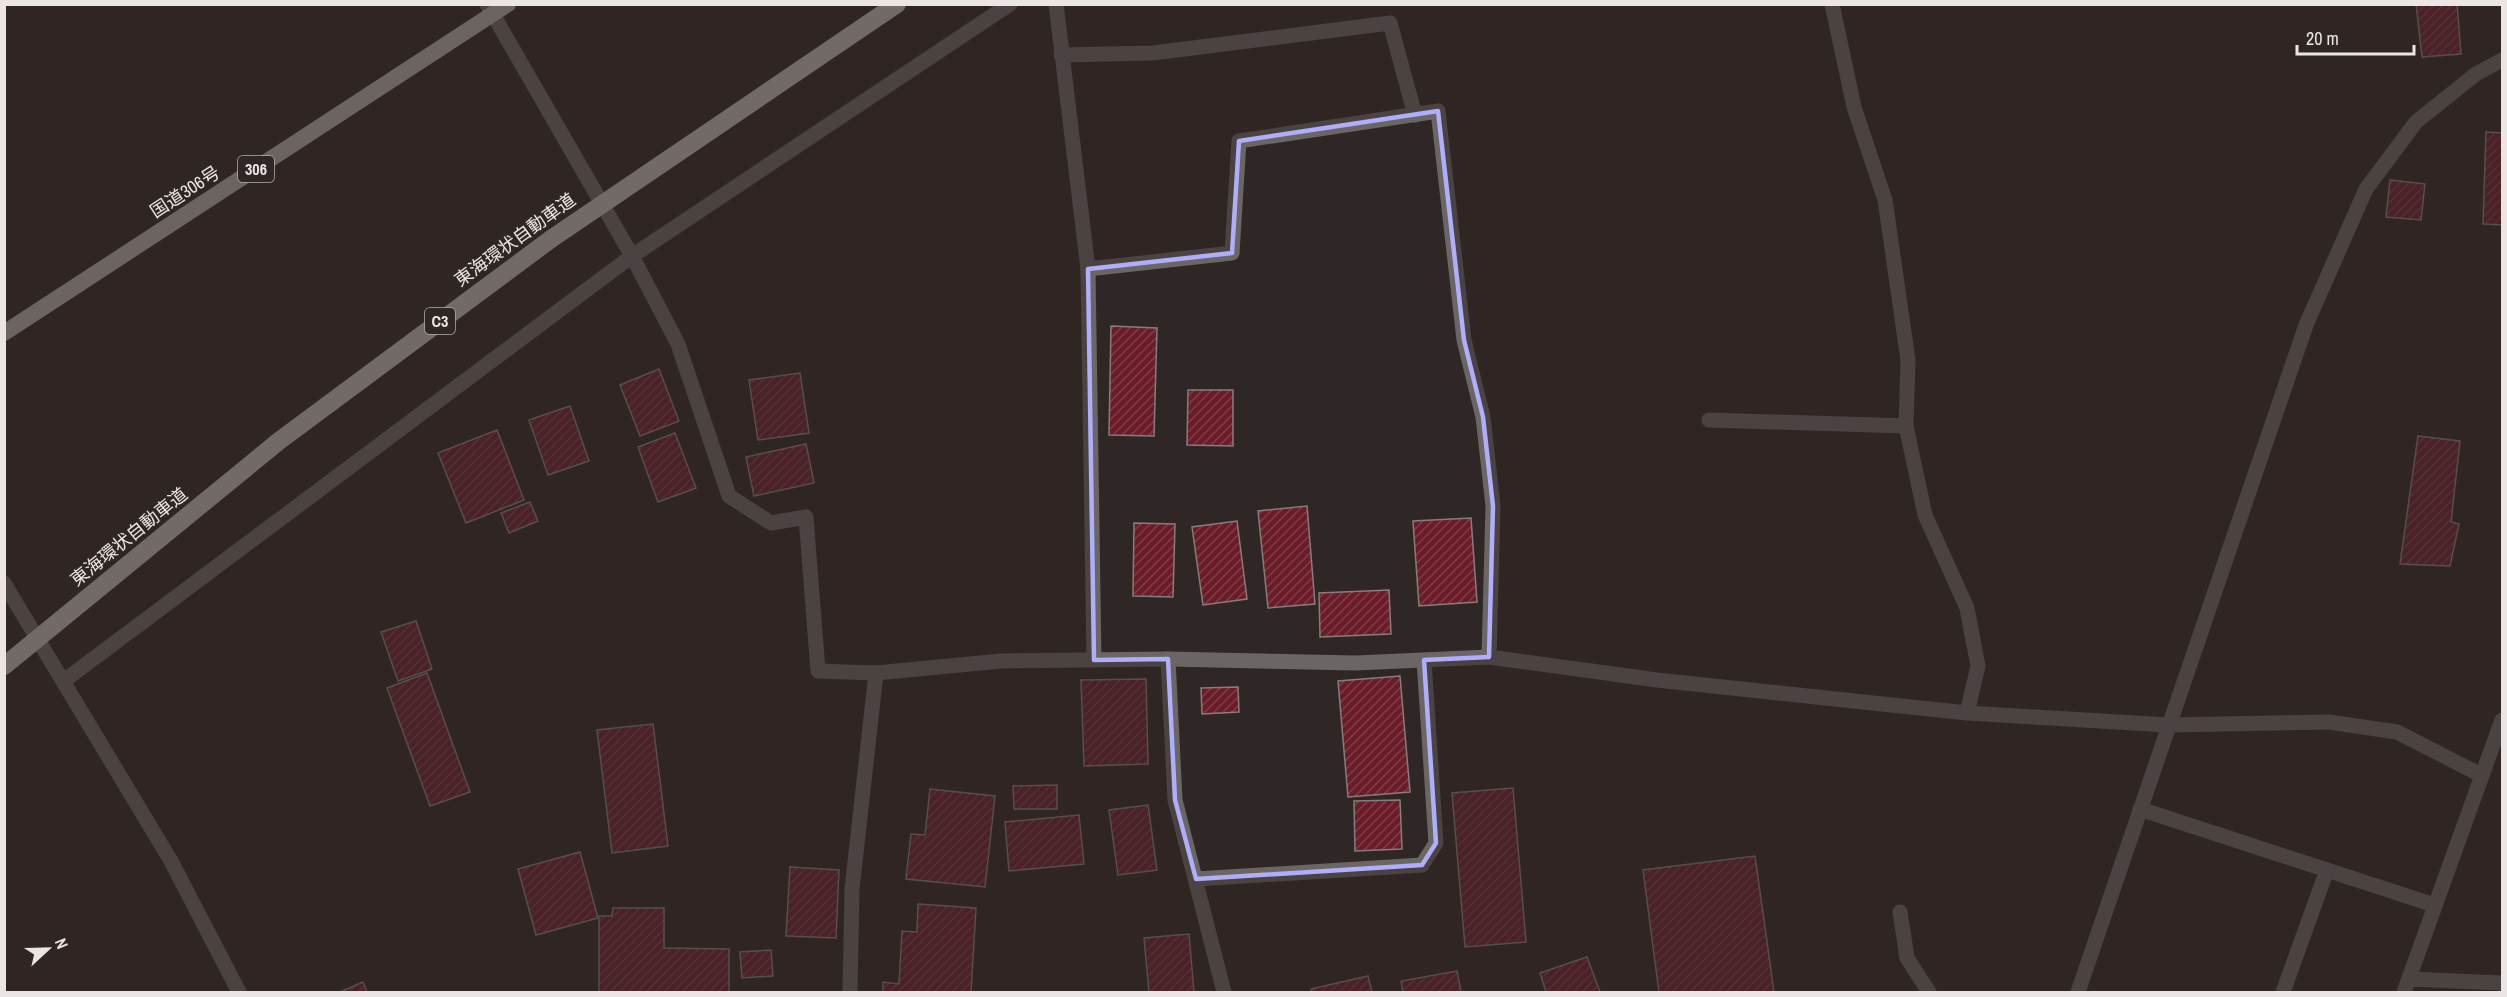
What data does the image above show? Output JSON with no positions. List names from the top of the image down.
{
  "streets": {
    "highway": [
      "306",
      "国道306号",
      "東海環状自動車道",
      "C3"
    ]
  },
  "scale_bar": "20 m",
  "north": "right"
}
